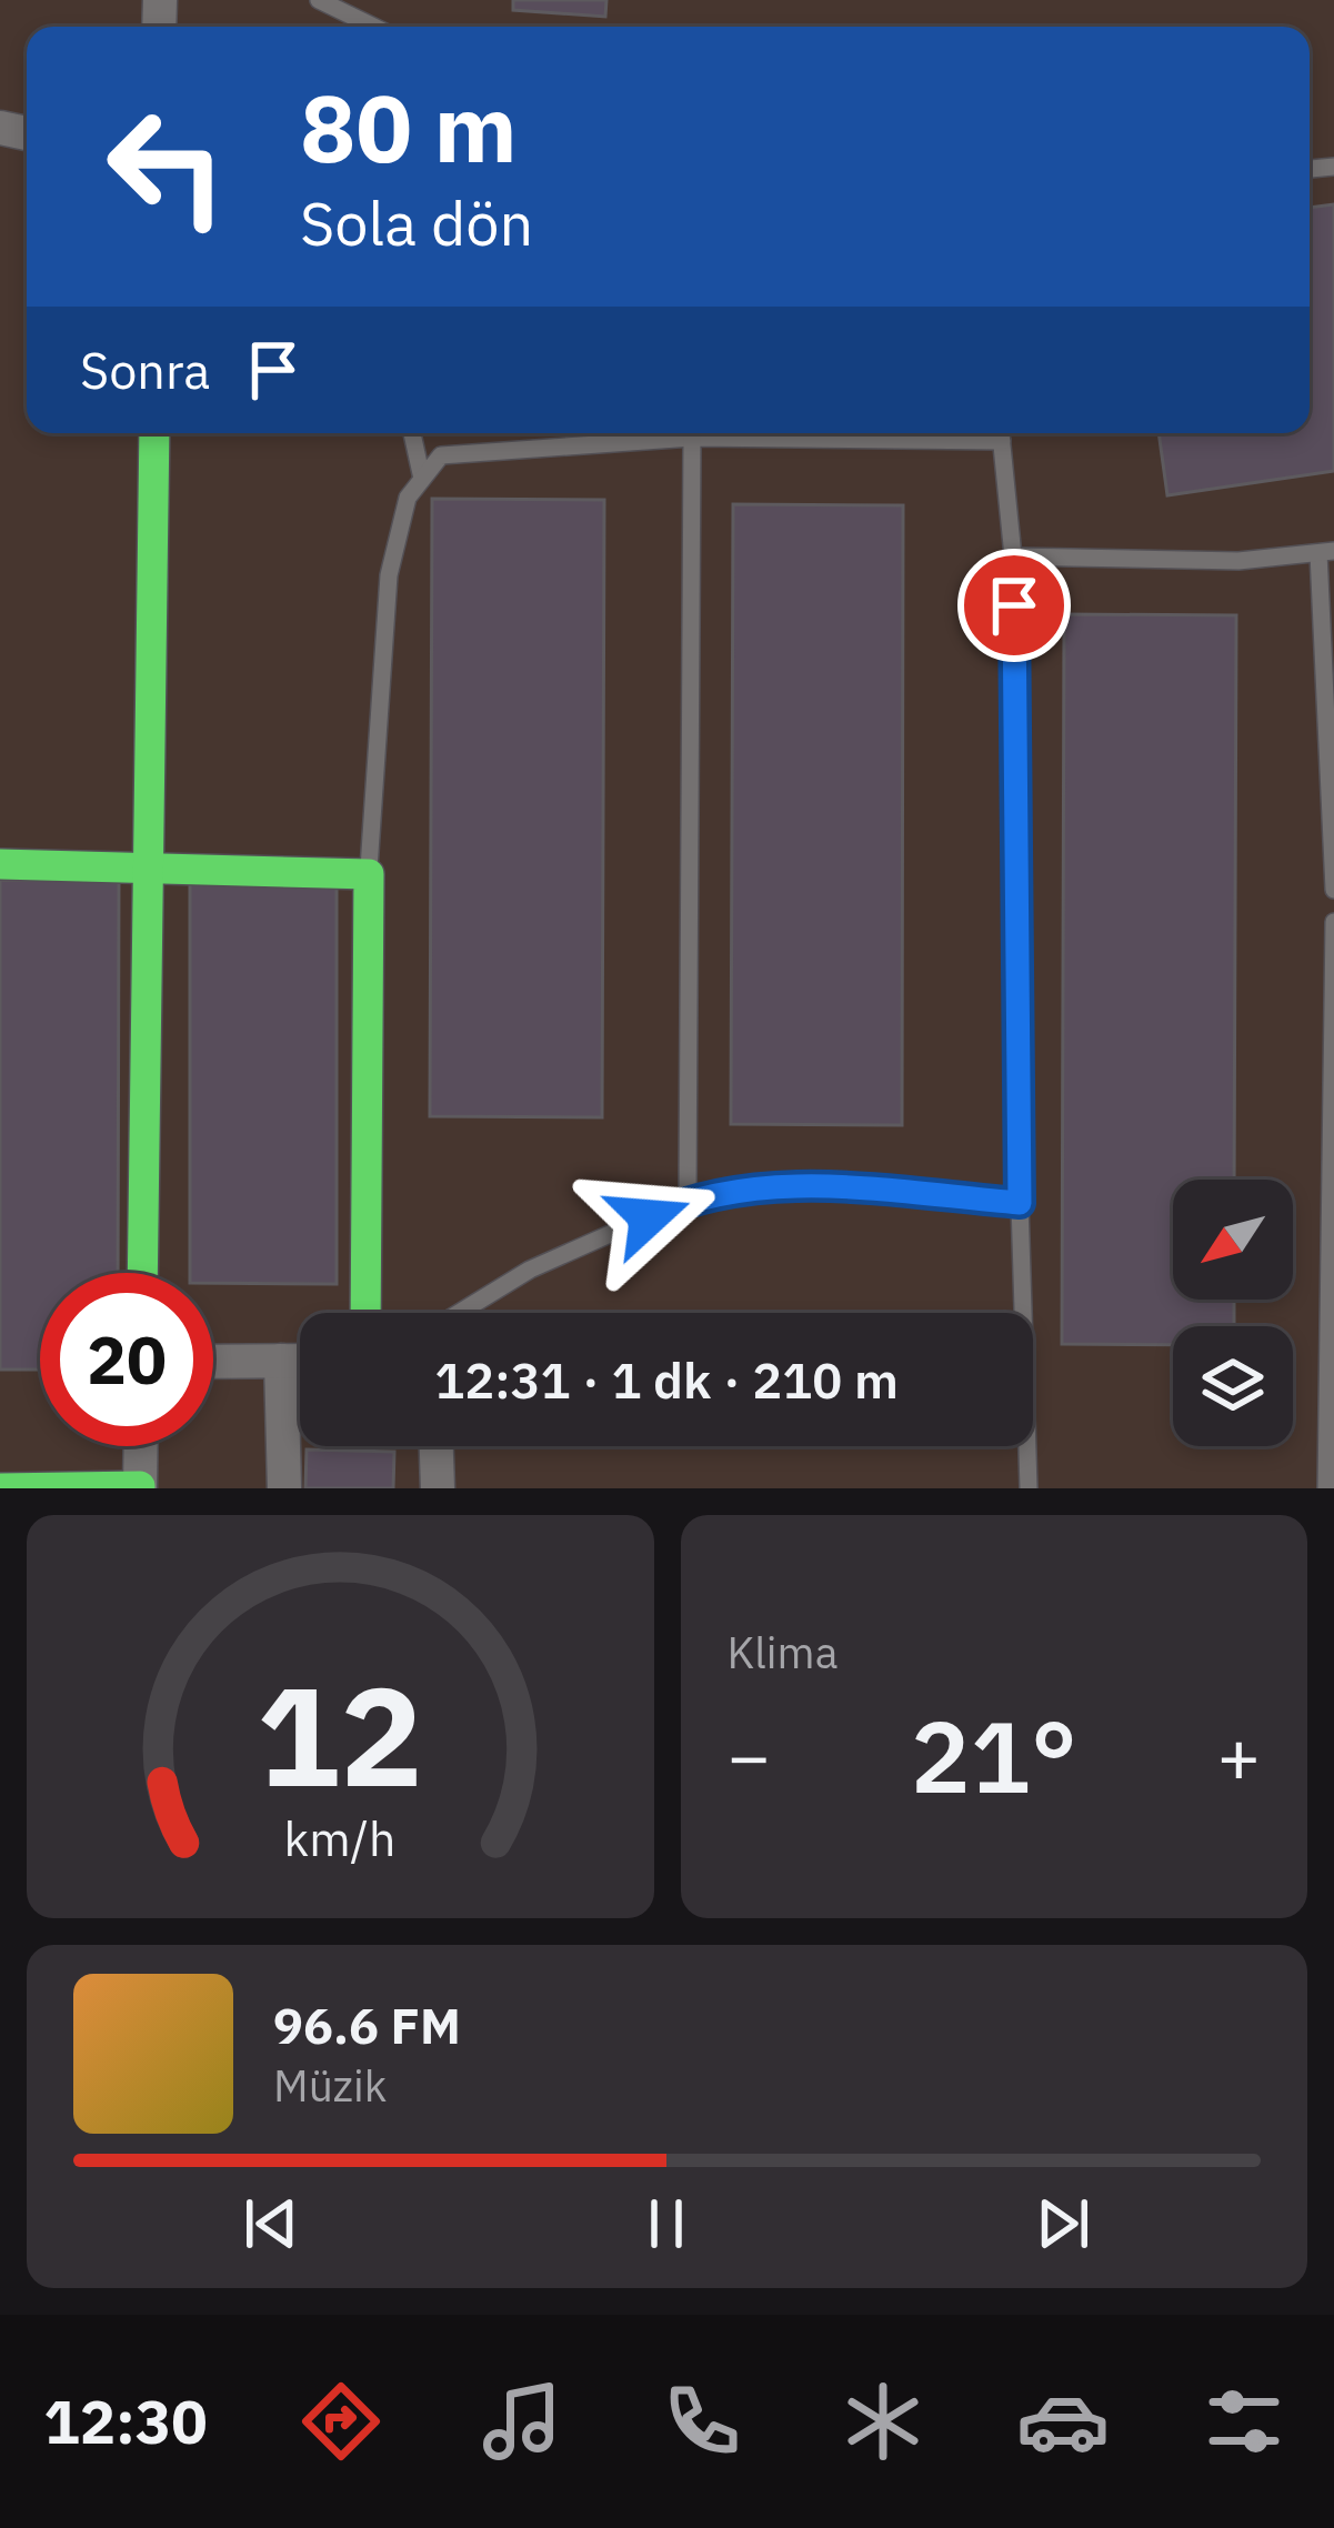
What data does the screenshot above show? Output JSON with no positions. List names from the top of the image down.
{
  "north": "bottom left",
  "page": {
    "turn": ["80 m", "Sola dön"],
    "then": "Sonra",
    "limit": "20",
    "trip": "12:31 · 1 dk · 210 m",
    "tile": "Klima",
    "heat": ["−", "21°", "+"],
    "song": ["96.6 FM", "Müzik"],
    "tabs": "12:30",
    "gauge": ["12", "km/h"]
  }
}
